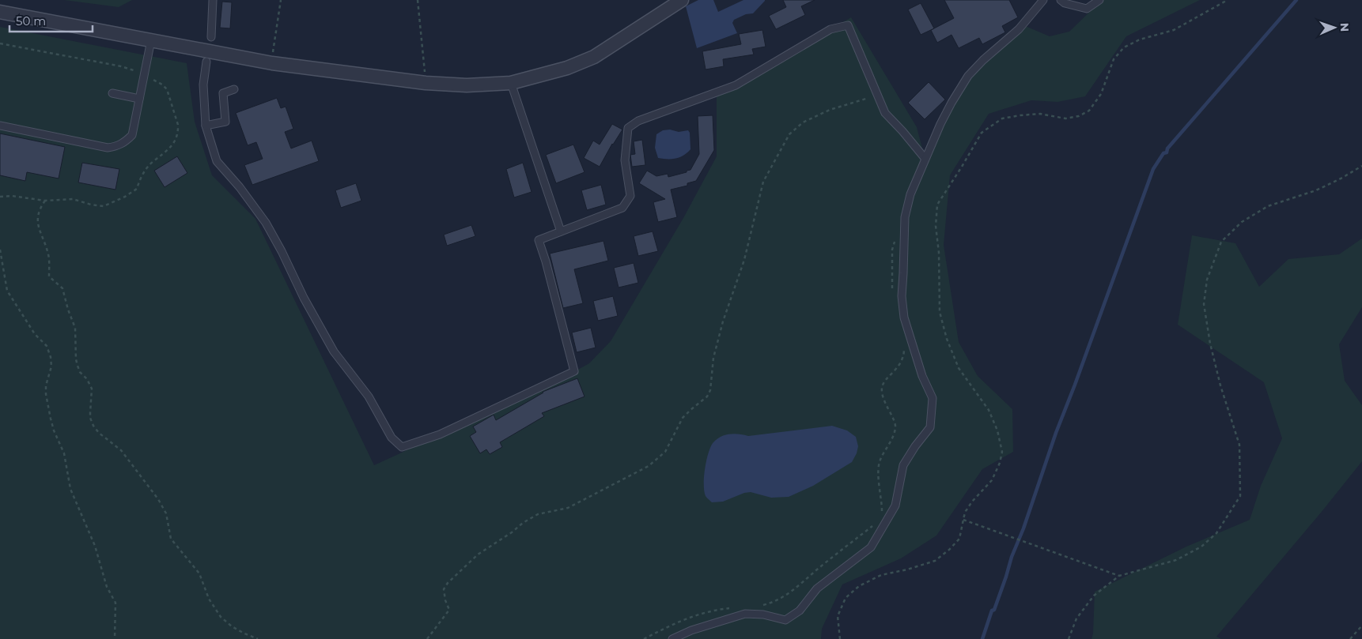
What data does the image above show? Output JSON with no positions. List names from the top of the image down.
{
  "scale_bar": "50 m",
  "north": "right"
}
